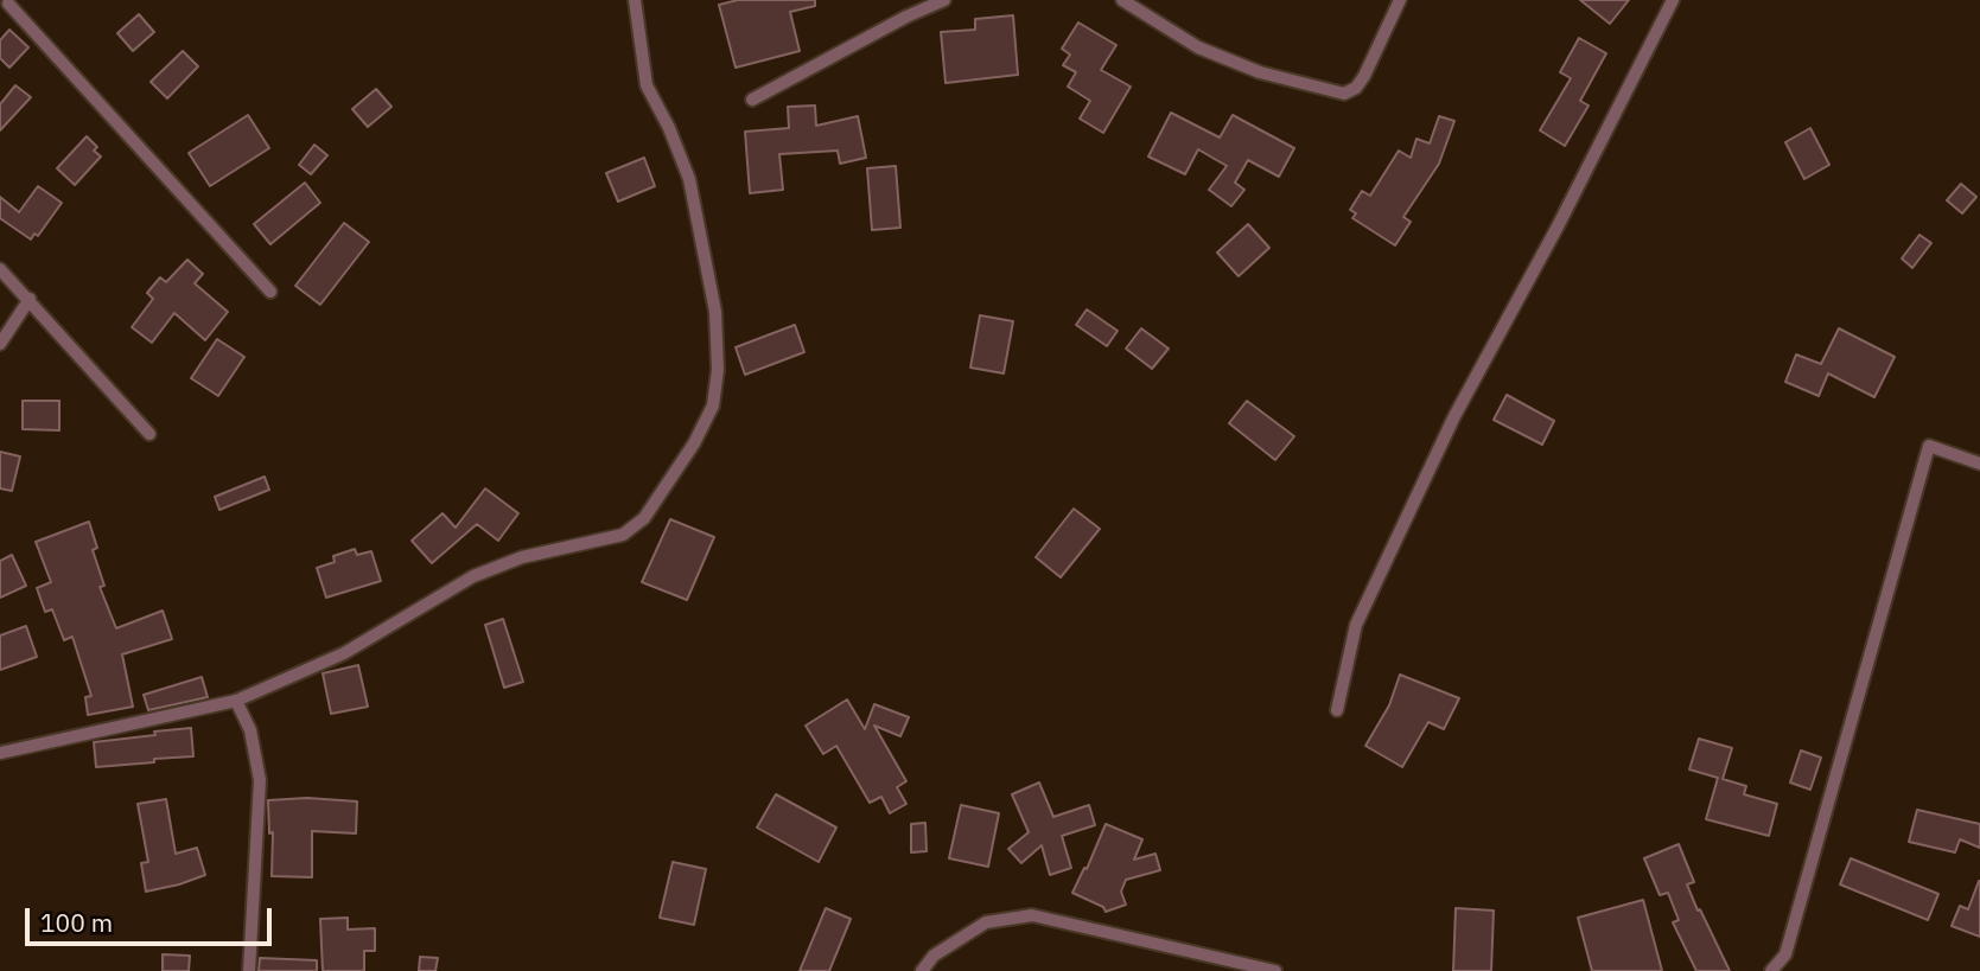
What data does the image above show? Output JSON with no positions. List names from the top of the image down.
{
  "scale_bar": "100 m"
}
